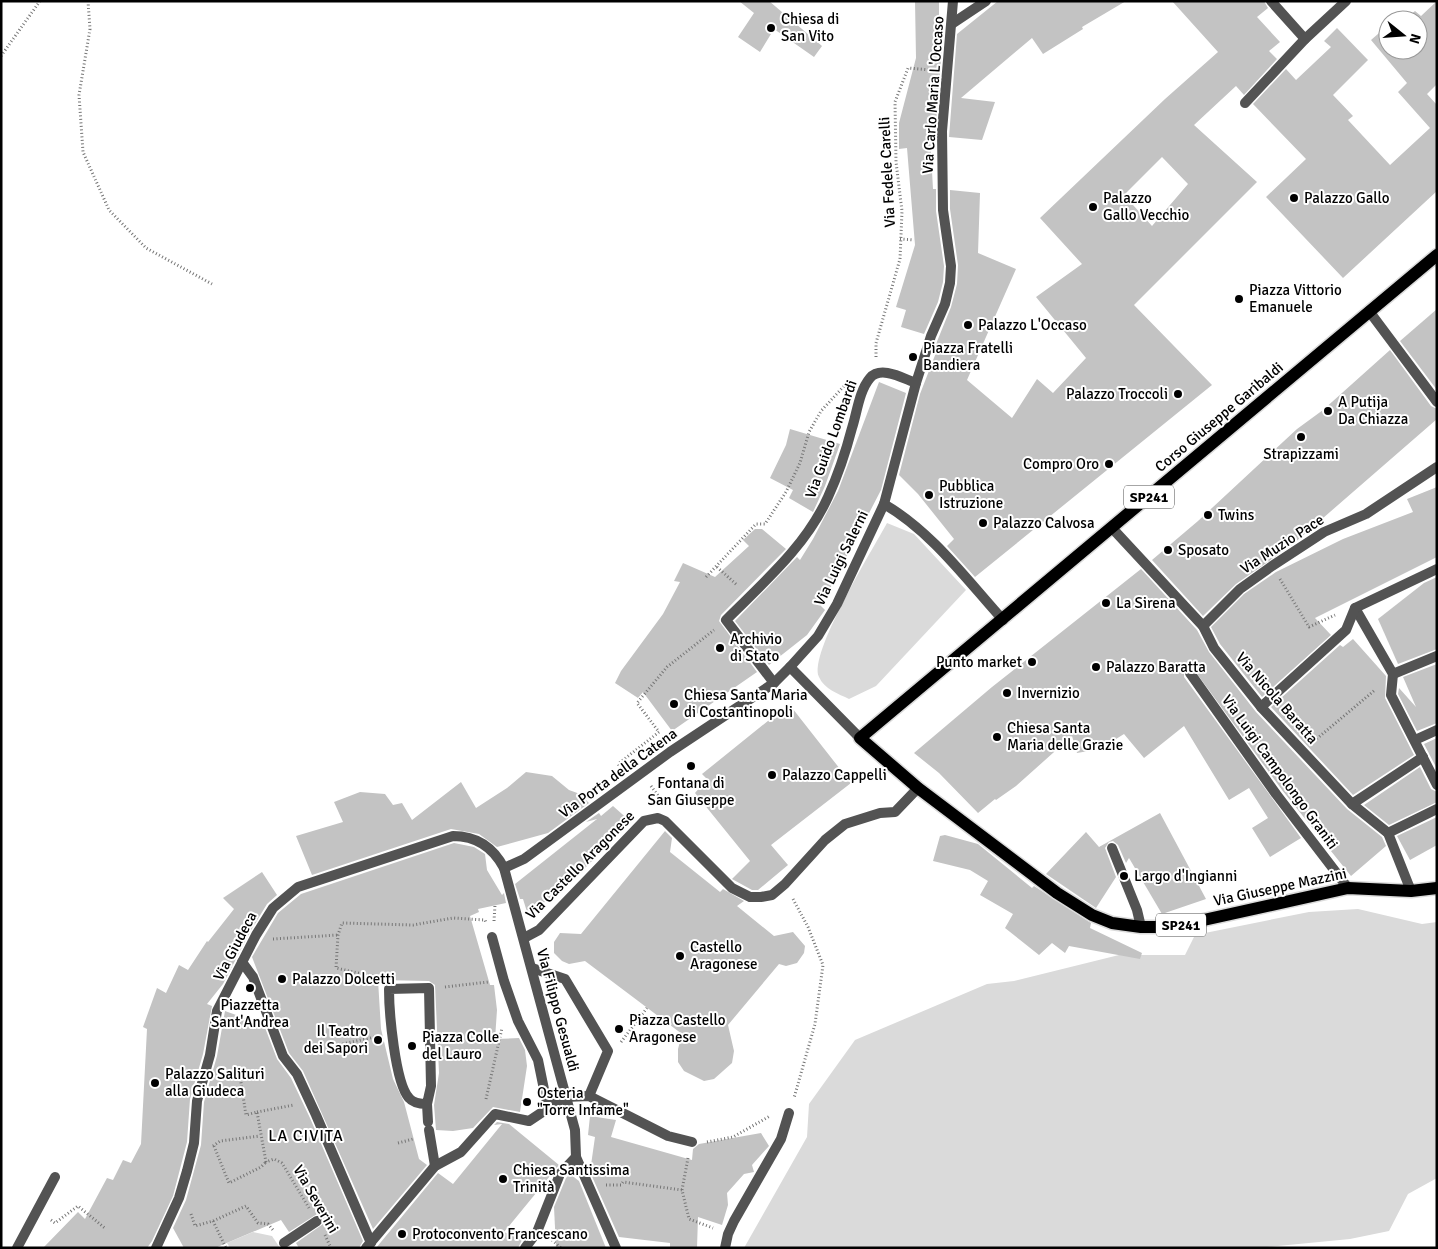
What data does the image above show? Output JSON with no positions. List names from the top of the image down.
{
  "streets": {
    "main road": ["Corso Giuseppe Garibaldi", "SP241", "Via Giuseppe Mazzini"],
    "street": [
      "Via Carlo Maria L'Occaso",
      "Via Guido Lombardi",
      "Via Muzio Pace",
      "Via Luigi Salerni",
      "Via Nicola Baratta",
      "Via Luigi Campolongo Graniti",
      "Via Porta della Catena",
      "Via Castello Aragonese",
      "Via Giudeca",
      "Via Filippo Gesualdi"
    ],
    "path": ["Via Fedele Carelli", "Via Severini"]
  },
  "crossings": [
    ["Via Carlo Maria L'Occaso", "Via Fedele Carelli"],
    ["Via Fedele Carelli", "Via Guido Lombardi"],
    ["Corso Giuseppe Garibaldi", "SP241"],
    ["Corso Giuseppe Garibaldi", "Via Luigi Salerni"],
    ["Corso Giuseppe Garibaldi", "Via Nicola Baratta"],
    ["SP241", "Via Castello Aragonese"],
    ["SP241", "Via Giuseppe Mazzini"],
    ["Via Muzio Pace", "Via Nicola Baratta"],
    ["Via Luigi Salerni", "Via Porta della Catena"],
    ["Via Nicola Baratta", "Via Giuseppe Mazzini"],
    ["Via Luigi Campolongo Graniti", "Via Giuseppe Mazzini"],
    ["Via Porta della Catena", "Via Giudeca"],
    ["Via Porta della Catena", "Via Filippo Gesualdi"],
    ["Via Castello Aragonese", "Via Giuseppe Mazzini"],
    ["Via Castello Aragonese", "Via Filippo Gesualdi"],
    ["Via Giudeca", "Via Filippo Gesualdi"]
  ],
  "districts": ["LA CIVITA"],
  "places": [
    "Chiesa di San Vito",
    "Palazzo Gallo",
    "Palazzo Gallo Vecchio",
    "Piazza Vittorio Emanuele",
    "Palazzo L'Occaso",
    "Piazza Fratelli Bandiera",
    "Palazzo Troccoli",
    "A Putija Da Chiazza",
    "Strapizzami",
    "Compro Oro",
    "Pubblica Istruzione",
    "Twins",
    "Palazzo Calvosa",
    "Sposato",
    "La Sirena",
    "Archivio di Stato",
    "Punto market",
    "Palazzo Baratta",
    "Invernizio",
    "Chiesa Santa Maria di Costantinopoli",
    "Chiesa Santa Maria delle Grazie",
    "Fontana di San Giuseppe",
    "Palazzo Cappelli",
    "Largo d'Ingianni",
    "Castello Aragonese",
    "Palazzo Dolcetti",
    "Piazzetta Sant'Andrea",
    "Piazza Castello Aragonese",
    "Il Teatro dei Sapori",
    "Piazza Colle del Lauro",
    "Palazzo Salituri alla Giudeca",
    "Osteria \"Torre Infame\"",
    "Chiesa Santissima Trinità",
    "Protoconvento Francescano"
  ],
  "north": "right"
}
